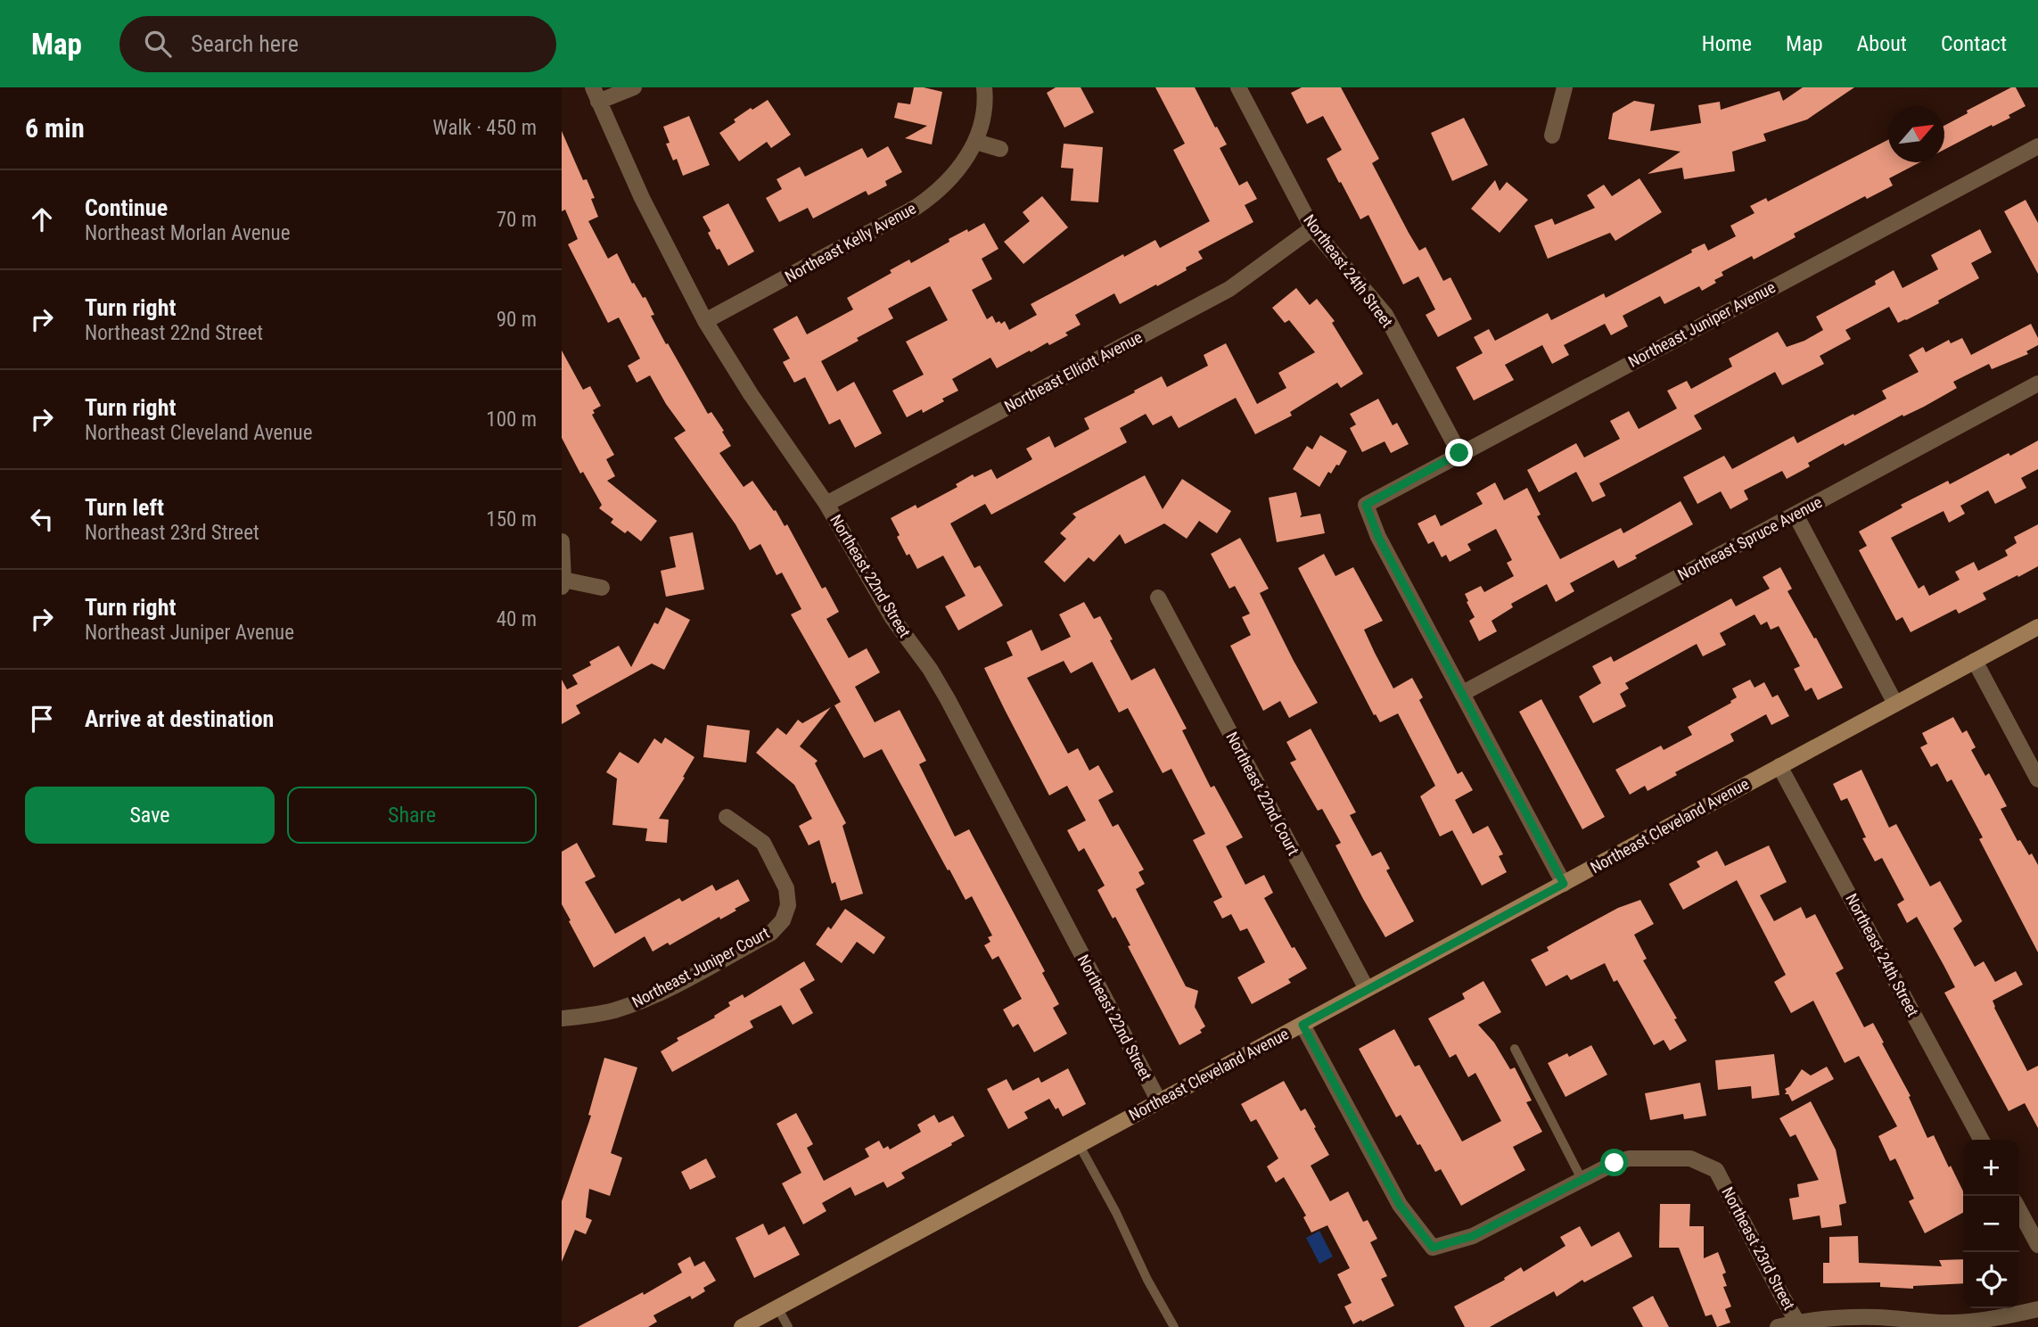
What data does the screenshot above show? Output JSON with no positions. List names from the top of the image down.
{
  "streets": {
    "street": [
      "Northeast Kelly Avenue",
      "Northeast 24th Street",
      "Northeast Juniper Avenue",
      "Northeast Elliott Avenue",
      "Northeast Spruce Avenue",
      "Northeast 22nd Street",
      "Northeast 22nd Court",
      "Northeast Cleveland Avenue",
      "Northeast Juniper Court",
      "Northeast 23rd Street"
    ]
  },
  "crossings": [
    ["Northeast Kelly Avenue", "Northeast 22nd Street"],
    ["Northeast 24th Street", "Northeast Juniper Avenue"],
    ["Northeast 24th Street", "Northeast Elliott Avenue"],
    ["Northeast 24th Street", "Northeast Cleveland Avenue"],
    ["Northeast Juniper Avenue", "Northeast Spruce Avenue"],
    ["Northeast Elliott Avenue", "Northeast 22nd Street"],
    ["Northeast 22nd Street", "Northeast Cleveland Avenue"],
    ["Northeast 22nd Court", "Northeast Cleveland Avenue"]
  ],
  "north": "top right",
  "page": {
    "header": "Map",
    "search": "Search here",
    "nav": [
      "Home",
      "Map",
      "About",
      "Contact"
    ],
    "heading": ["6 min", "Walk · 450 m"],
    "list": [
      ["Continue", "Northeast Morlan Avenue", "70 m"],
      ["Turn right", "Northeast 22nd Street", "90 m"],
      ["Turn right", "Northeast Cleveland Avenue", "100 m"],
      ["Turn left", "Northeast 23rd Street", "150 m"],
      ["Turn right", "Northeast Juniper Avenue", "40 m"],
      "Arrive at destination"
    ],
    "buttons": ["Save", "Share"],
    "map_buttons": ["+", "−"]
  }
}
